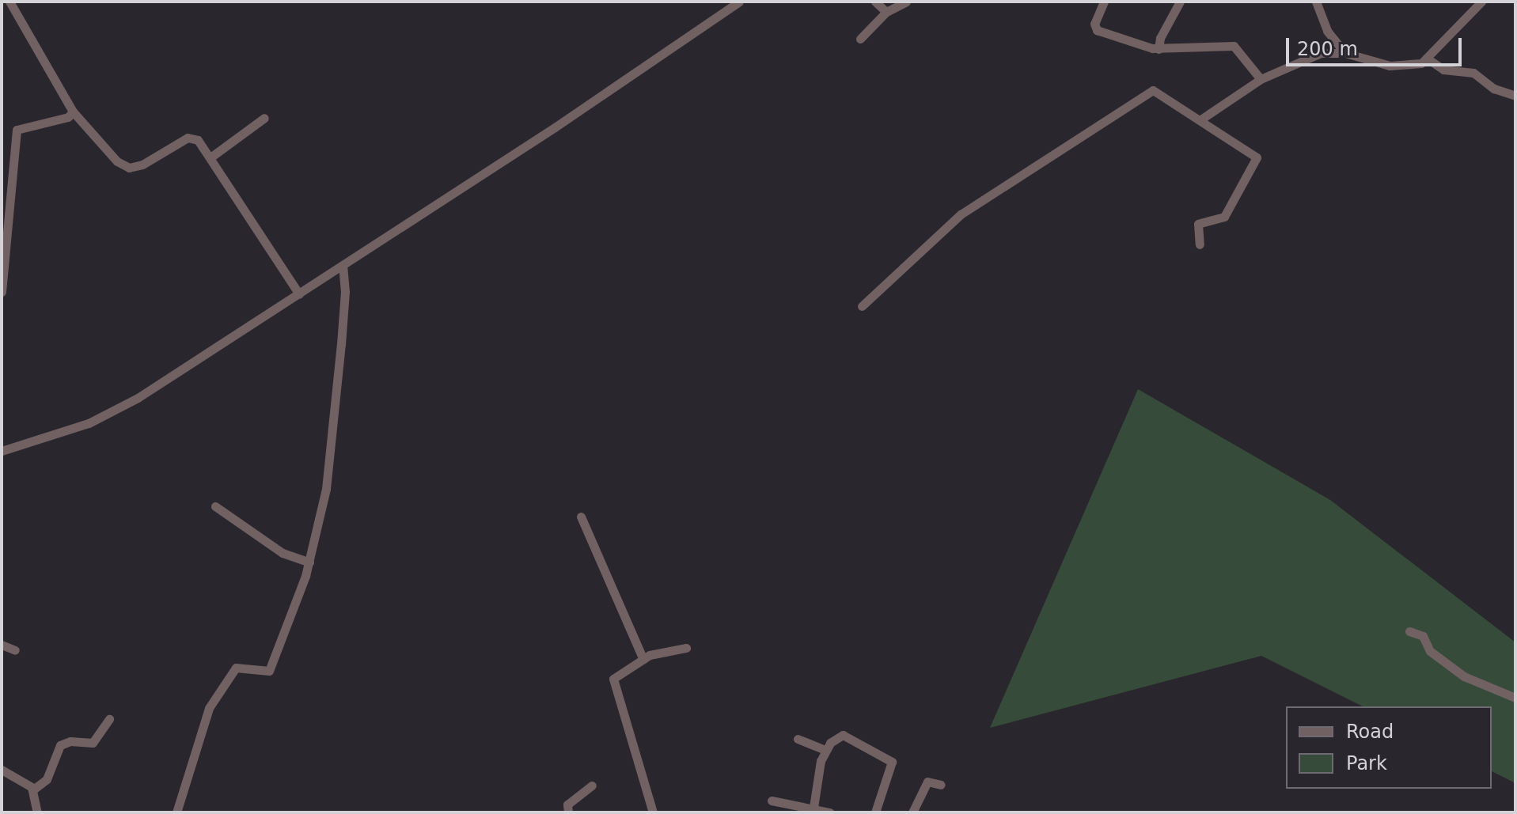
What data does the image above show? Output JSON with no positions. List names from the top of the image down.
{
  "legend": ["Road", "Park"],
  "scale_bar": "200 m"
}
